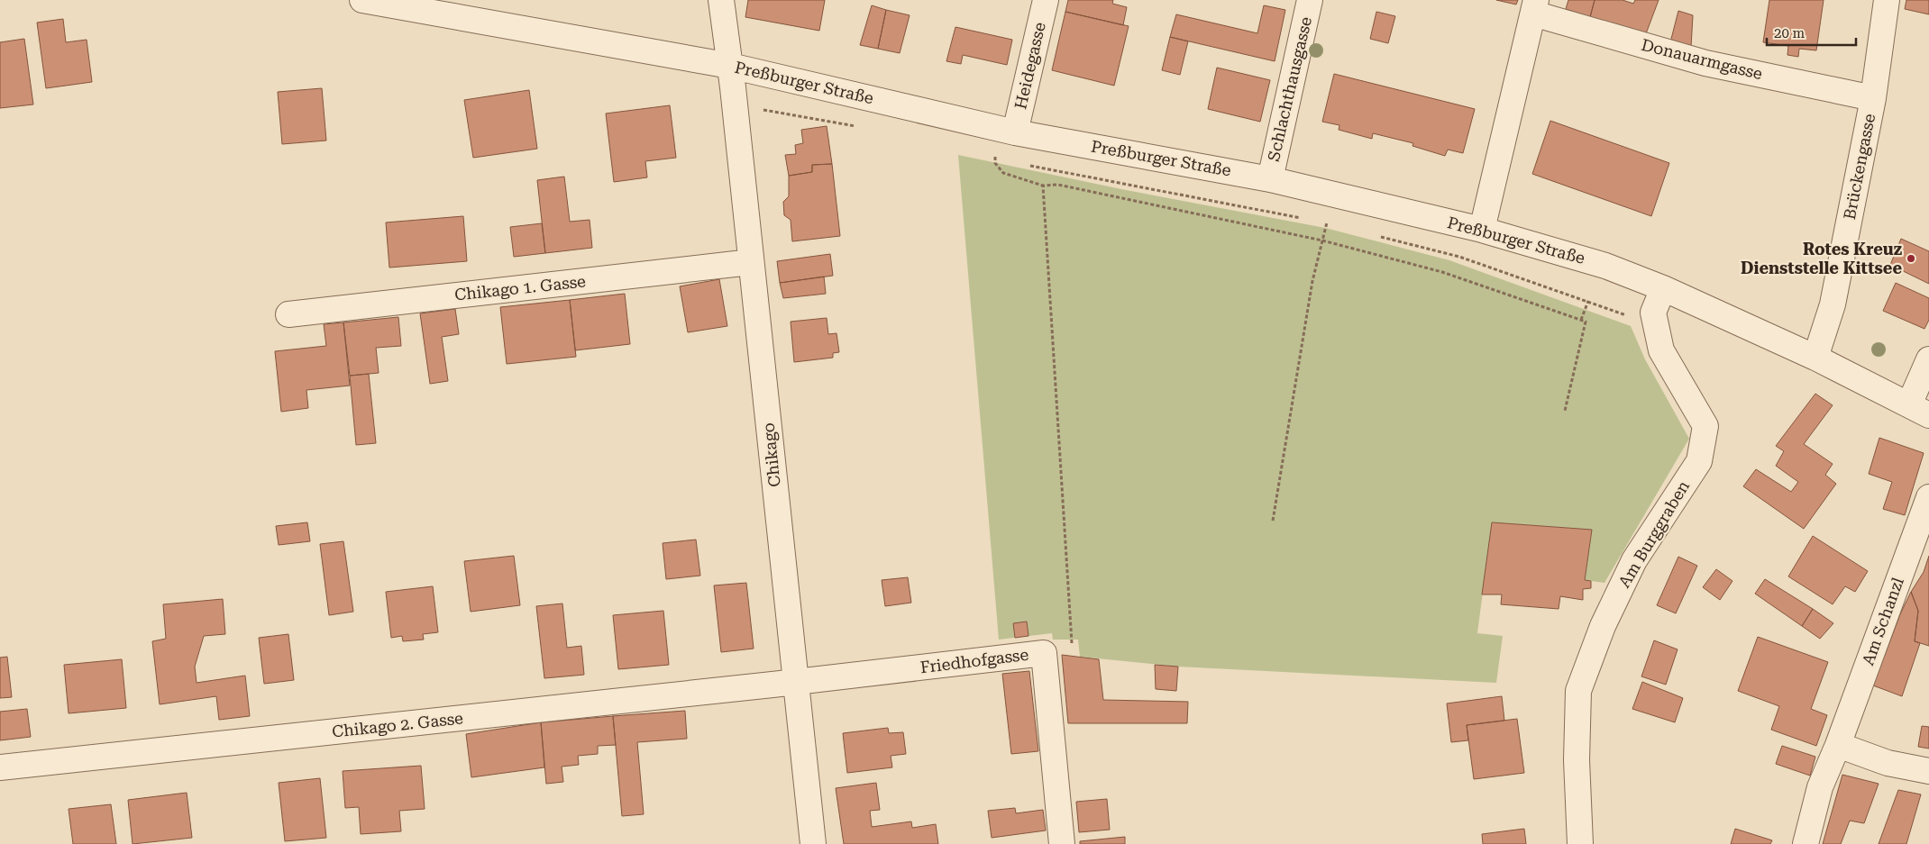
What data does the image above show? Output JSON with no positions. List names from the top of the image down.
{
  "streets": {
    "street": [
      "Donauarmgasse",
      "Heidegasse",
      "Preßburger Straße",
      "Schlachthausgasse",
      "Brückengasse",
      "Chikago 1. Gasse",
      "Chikago",
      "Am Burggraben",
      "Am Schanzl",
      "Friedhofgasse",
      "Chikago 2. Gasse"
    ]
  },
  "crossings": [
    ["Donauarmgasse", "Preßburger Straße"],
    ["Donauarmgasse", "Brückengasse"],
    ["Heidegasse", "Preßburger Straße"],
    ["Preßburger Straße", "Schlachthausgasse"],
    ["Preßburger Straße", "Brückengasse"],
    ["Preßburger Straße", "Chikago"],
    ["Preßburger Straße", "Am Burggraben"],
    ["Chikago 1. Gasse", "Chikago"],
    ["Chikago", "Friedhofgasse"],
    ["Chikago", "Chikago 2. Gasse"],
    ["Friedhofgasse", "Chikago 2. Gasse"]
  ],
  "places": ["Rotes Kreuz Dienststelle Kittsee"],
  "scale_bar": "20 m"
}
